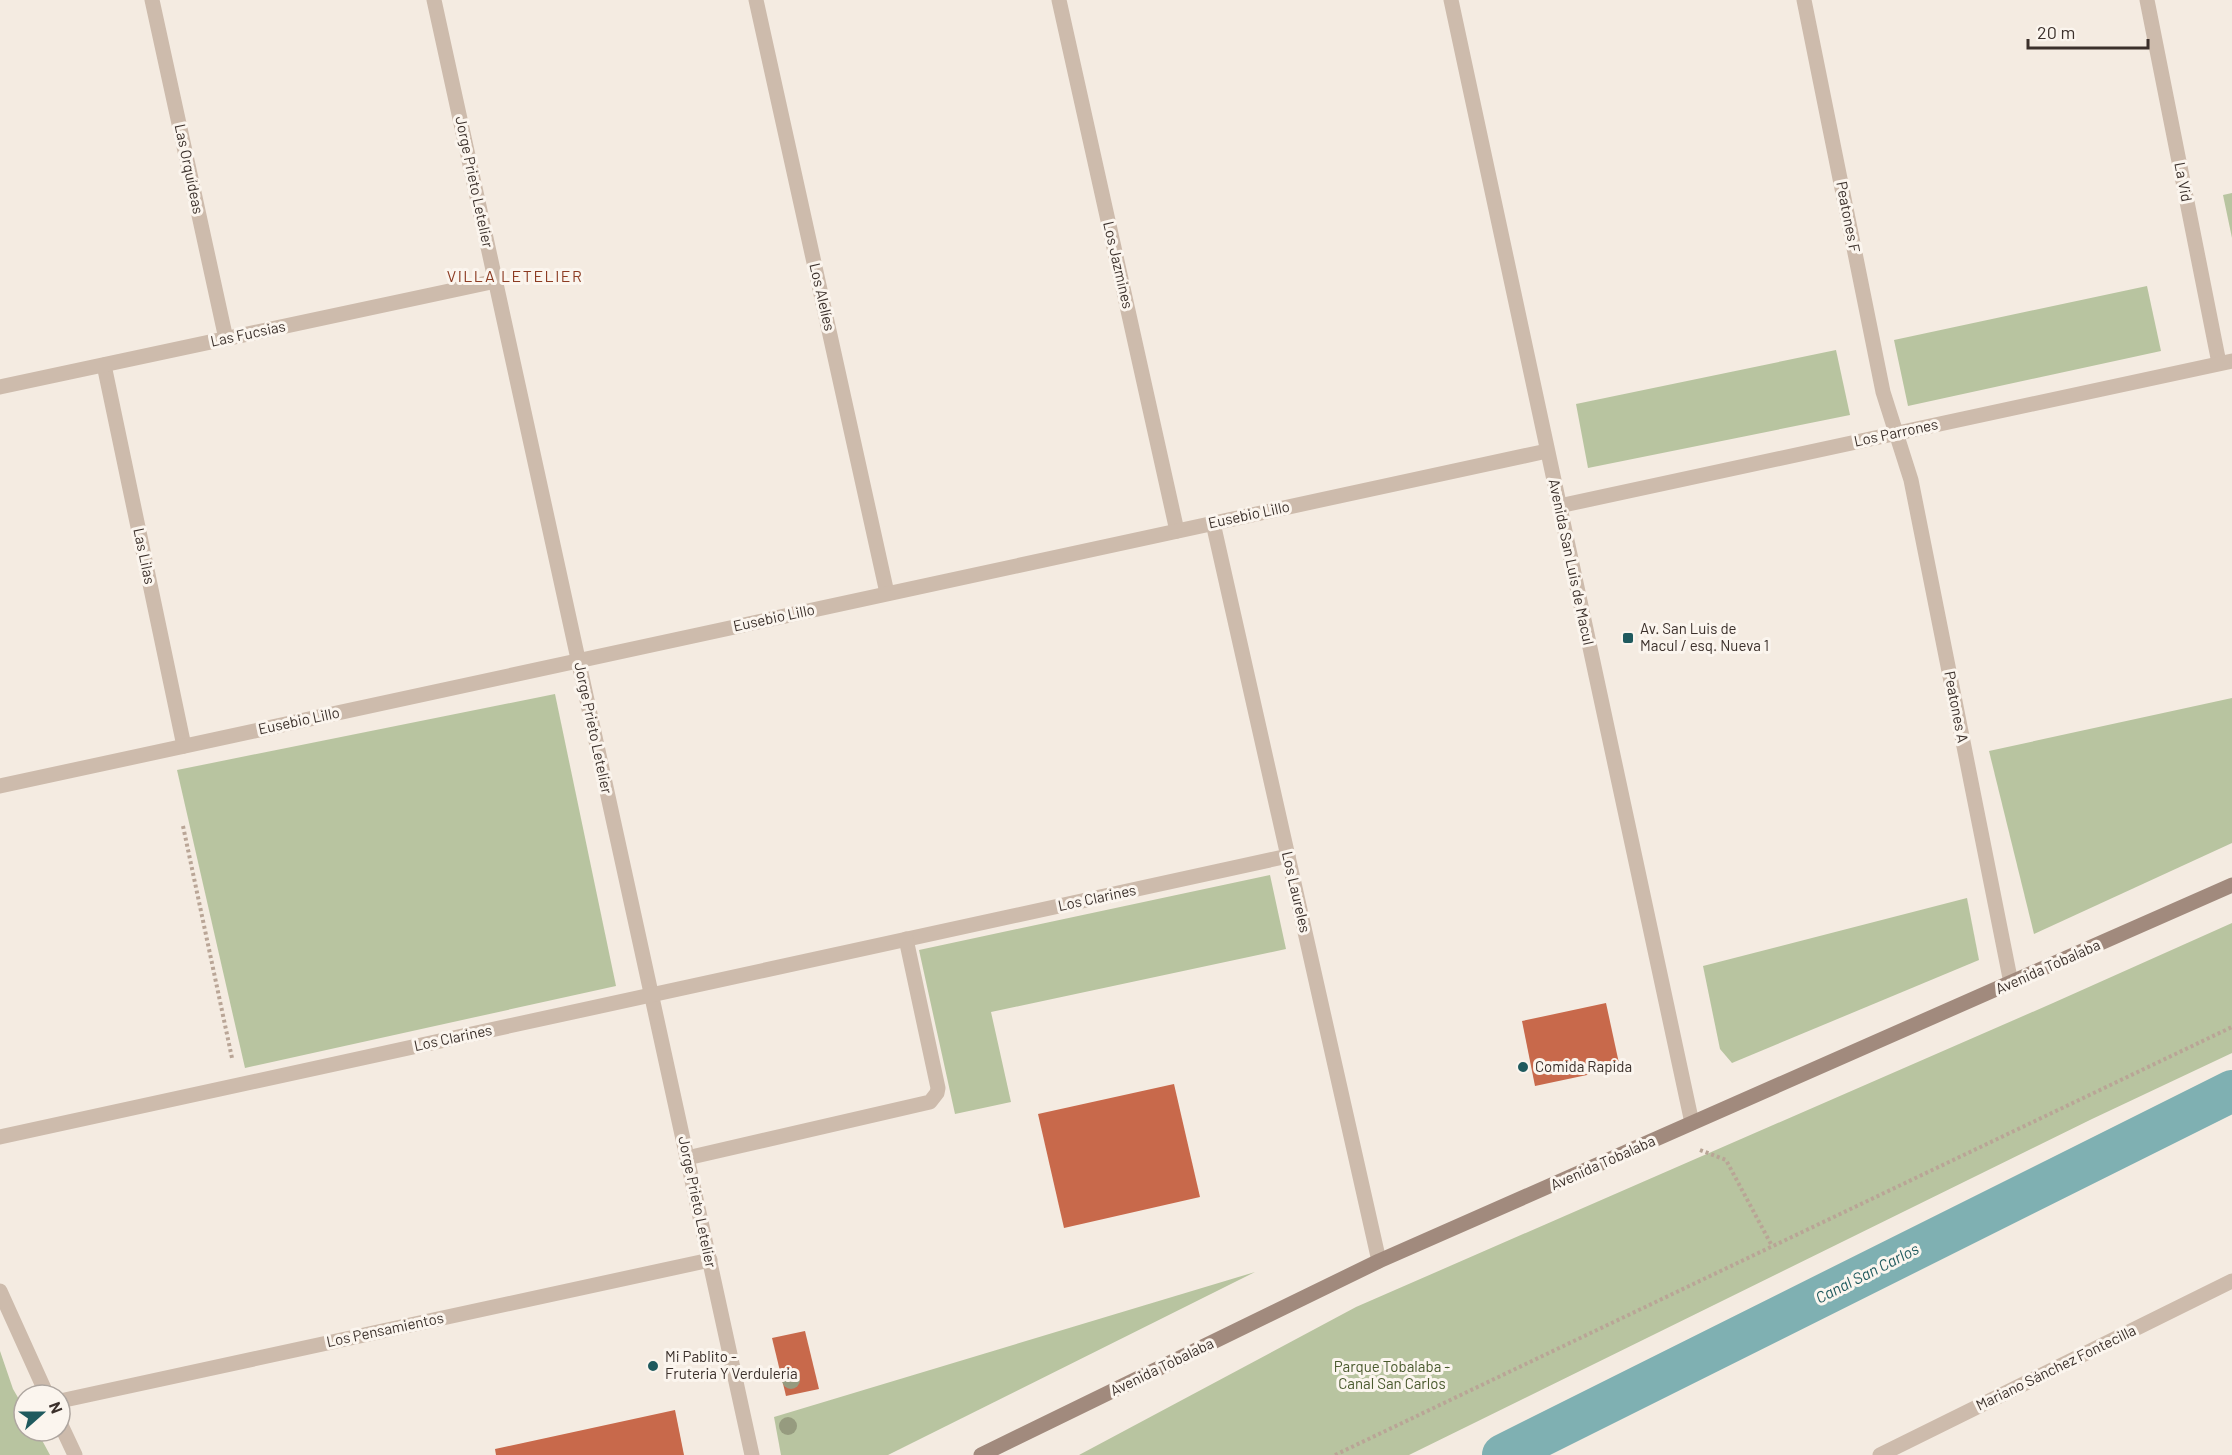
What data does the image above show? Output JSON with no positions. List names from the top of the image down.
{
  "streets": {
    "main road": ["Avenida Tobalaba"],
    "street": [
      "Las Orquídeas",
      "Jorge Prieto Letelier",
      "La Vid",
      "Peatones F",
      "Los Jazmines",
      "Los Alelíes",
      "Las Fucsias",
      "Los Parrones",
      "Eusebio Lillo",
      "Las Lilas",
      "Avenida San Luis de Macul",
      "Peatones A",
      "Los Laureles",
      "Los Clarines",
      "Los Pensamientos",
      "Mariano Sánchez Fontecilla"
    ]
  },
  "crossings": [
    ["Las Orquídeas", "Las Fucsias"],
    ["Jorge Prieto Letelier", "Las Fucsias"],
    ["Jorge Prieto Letelier", "Eusebio Lillo"],
    ["Jorge Prieto Letelier", "Los Clarines"],
    ["Jorge Prieto Letelier", "Los Pensamientos"],
    ["La Vid", "Los Parrones"],
    ["Peatones F", "Los Parrones"],
    ["Peatones F", "Peatones A"],
    ["Los Jazmines", "Eusebio Lillo"],
    ["Los Alelíes", "Eusebio Lillo"],
    ["Las Fucsias", "Las Lilas"],
    ["Los Parrones", "Avenida San Luis de Macul"],
    ["Los Parrones", "Peatones A"],
    ["Eusebio Lillo", "Las Lilas"],
    ["Eusebio Lillo", "Avenida San Luis de Macul"],
    ["Eusebio Lillo", "Los Laureles"],
    ["Avenida San Luis de Macul", "Avenida Tobalaba"],
    ["Peatones A", "Avenida Tobalaba"],
    ["Los Laureles", "Los Clarines"],
    ["Los Laureles", "Avenida Tobalaba"]
  ],
  "districts": ["VILLA LETELIER"],
  "water": ["Canal San Carlos"],
  "parks": ["Parque Tobalaba - Canal San Carlos"],
  "places": {
    "transit": ["Av. San Luis de Macul / esq. Nueva 1"],
    "other": ["Comida Rapida", "Mi Pablito - Fruteria Y Verduleria"]
  },
  "scale_bar": "20 m",
  "north": "right"
}
